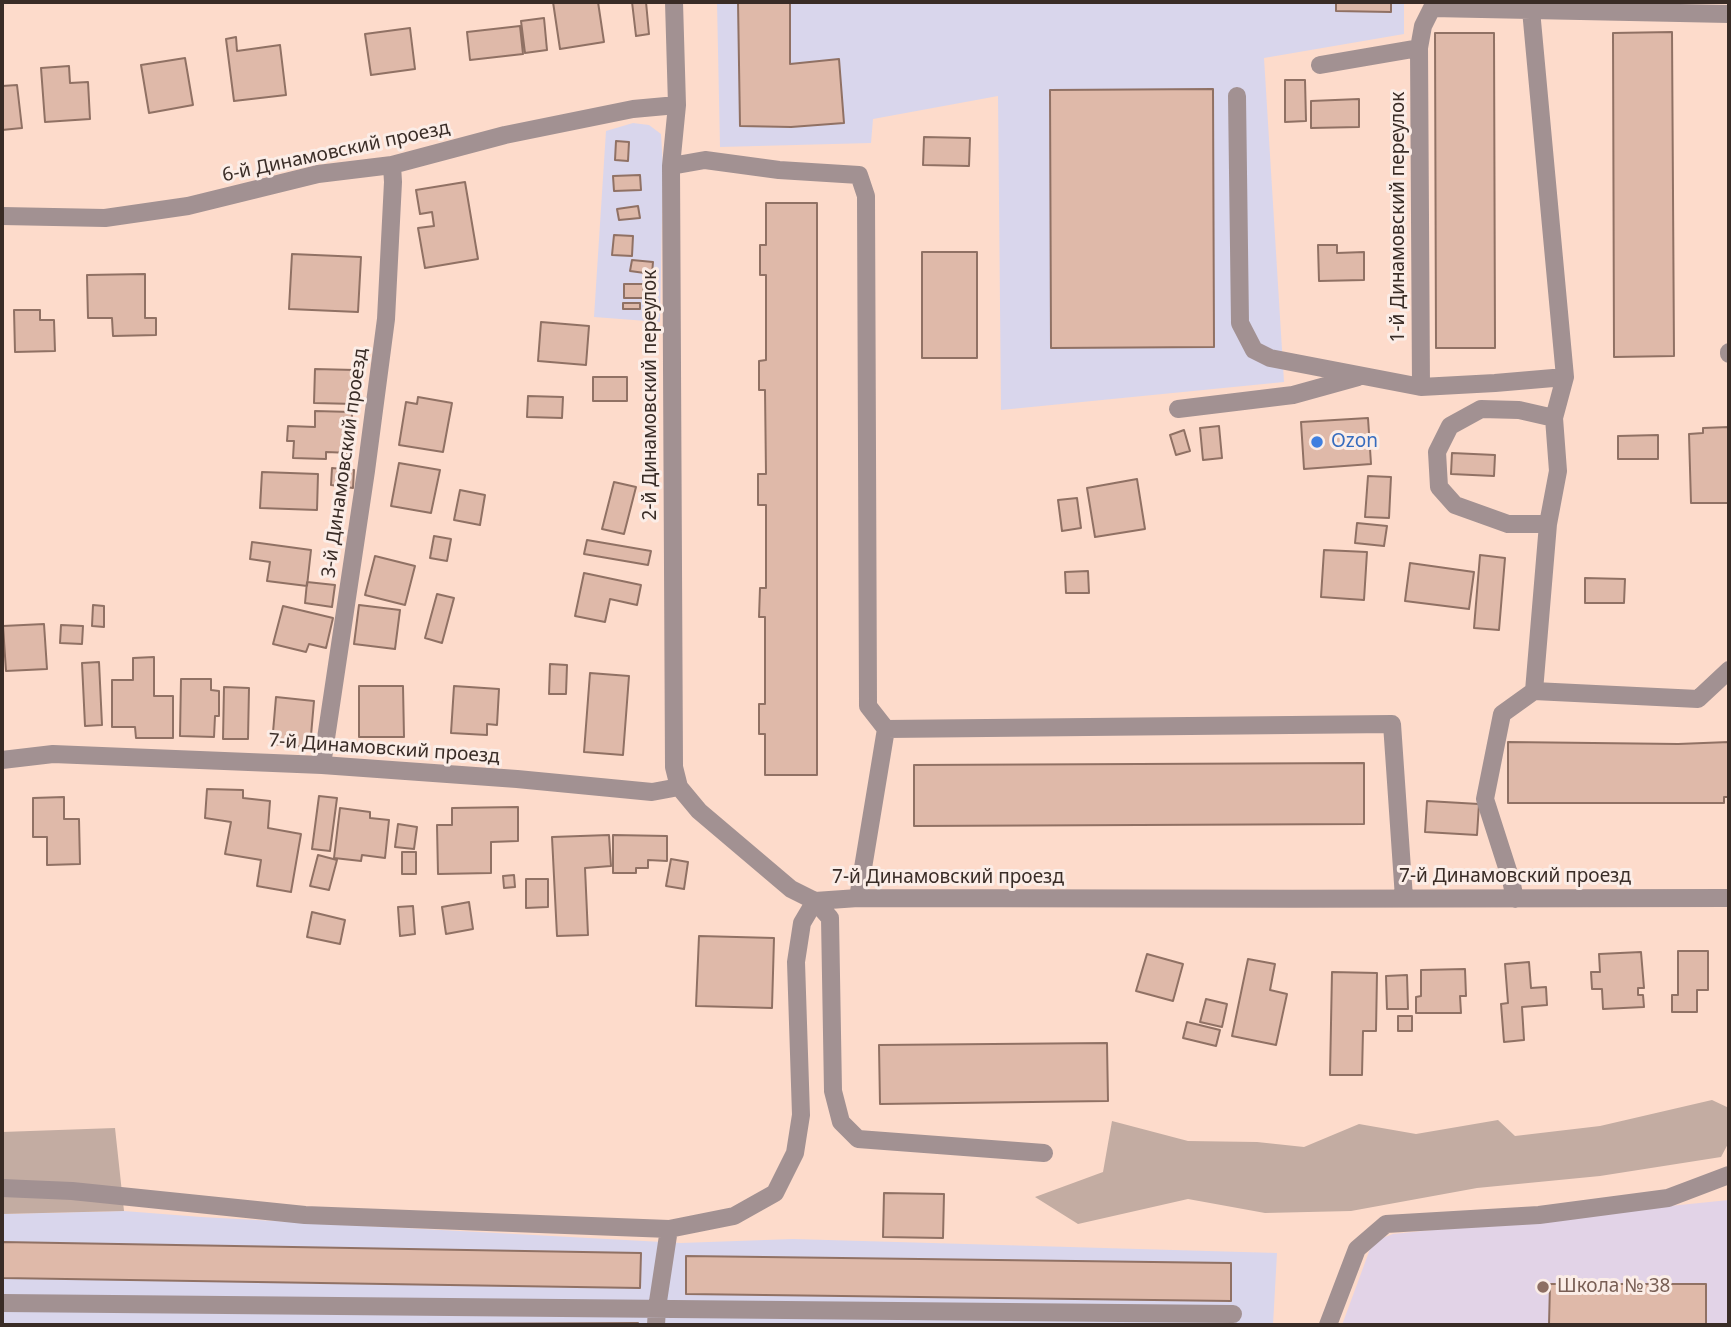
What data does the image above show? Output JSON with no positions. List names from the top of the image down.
{
  "streets": {
    "street": [
      "6-й Динамовский проезд",
      "1-й Динамовский переулок",
      "2-й Динамовский переулок",
      "3-й Динамовский проезд",
      "7-й Динамовский проезд"
    ]
  },
  "crossings": [
    ["6-й Динамовский проезд", "2-й Динамовский переулок"],
    ["6-й Динамовский проезд", "3-й Динамовский проезд"],
    ["2-й Динамовский переулок", "7-й Динамовский проезд"],
    ["3-й Динамовский проезд", "7-й Динамовский проезд"]
  ],
  "places": ["Ozon", "Школа № 38"]
}
